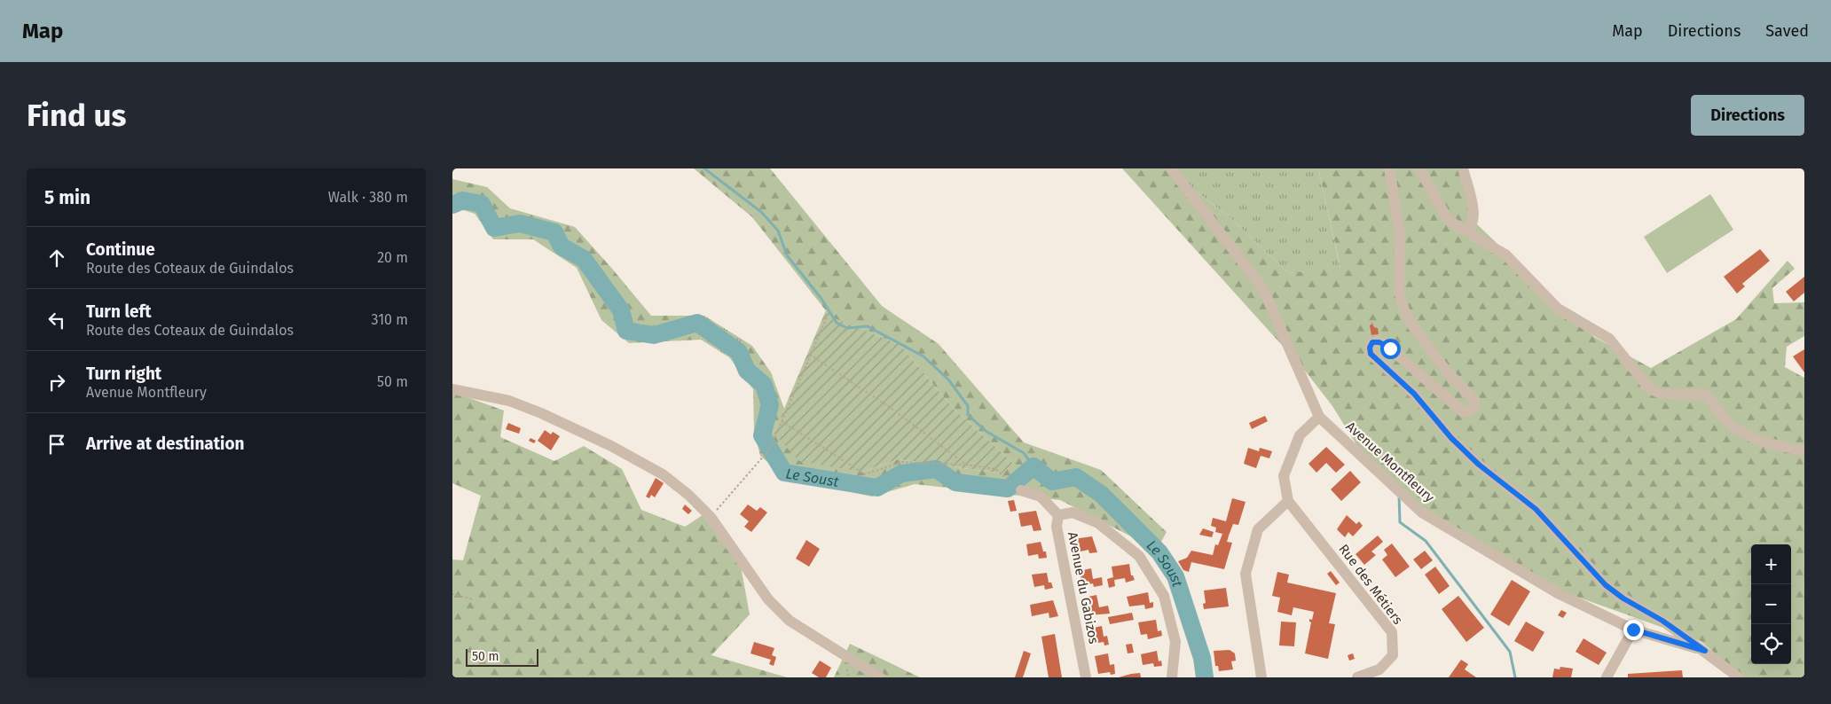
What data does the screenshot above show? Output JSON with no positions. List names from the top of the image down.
{
  "streets": {
    "street": ["Avenue Montfleury", "Rue des Métiers", "Avenue du Gabizos"]
  },
  "crossings": [
    ["Avenue Montfleury", "Rue des Métiers"]
  ],
  "water": ["Le Soust"],
  "scale_bar": "50 m",
  "page": {
    "header": "Map",
    "nav": ["Map", "Directions", "Saved"],
    "buttons": "Directions",
    "title": "Find us",
    "heading": ["5 min", "Walk · 380 m"],
    "list": [
      ["Continue", "Route des Coteaux de Guindalos", "20 m"],
      ["Turn left", "Route des Coteaux de Guindalos", "310 m"],
      ["Turn right", "Avenue Montfleury", "50 m"],
      "Arrive at destination"
    ],
    "map_buttons": ["+", "−"],
    "scale": "50 m"
  }
}
